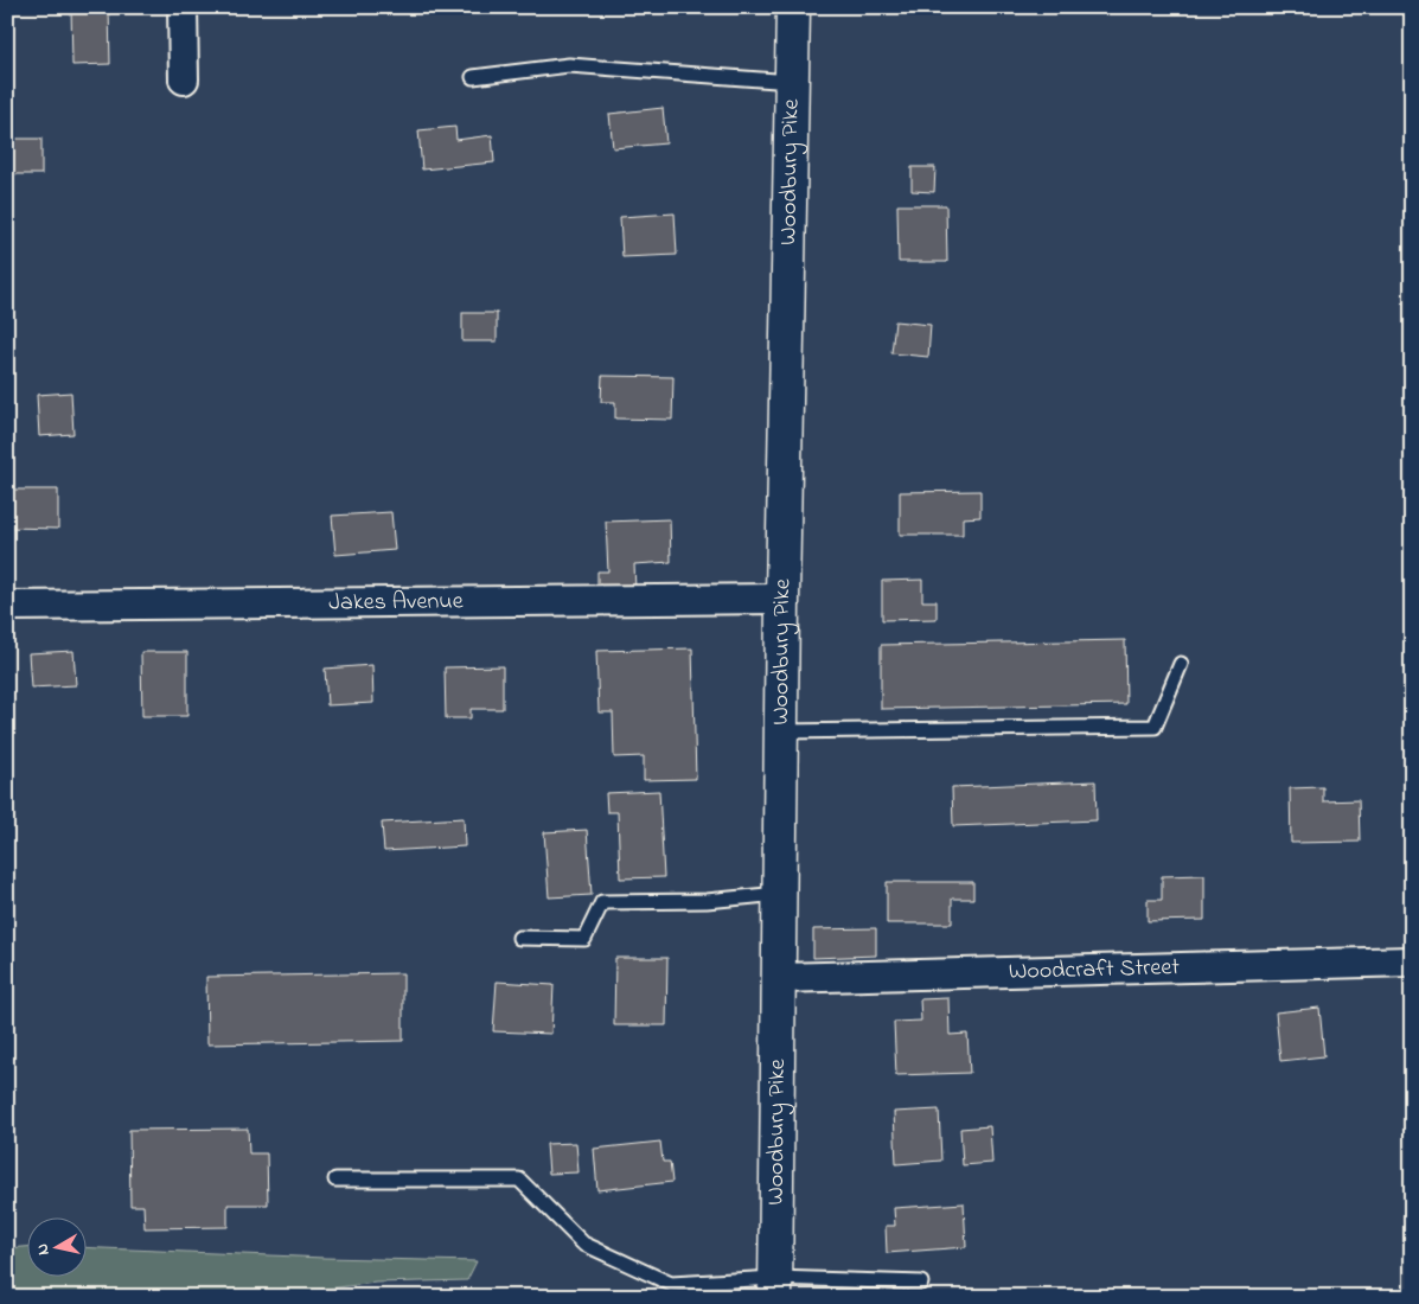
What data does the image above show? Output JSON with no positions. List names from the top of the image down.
{
  "streets": {
    "street": ["Woodbury Pike", "Jakes Avenue", "Woodcraft Street"]
  },
  "crossings": [
    ["Woodbury Pike", "Jakes Avenue"],
    ["Woodbury Pike", "Woodcraft Street"]
  ],
  "north": "left"
}
